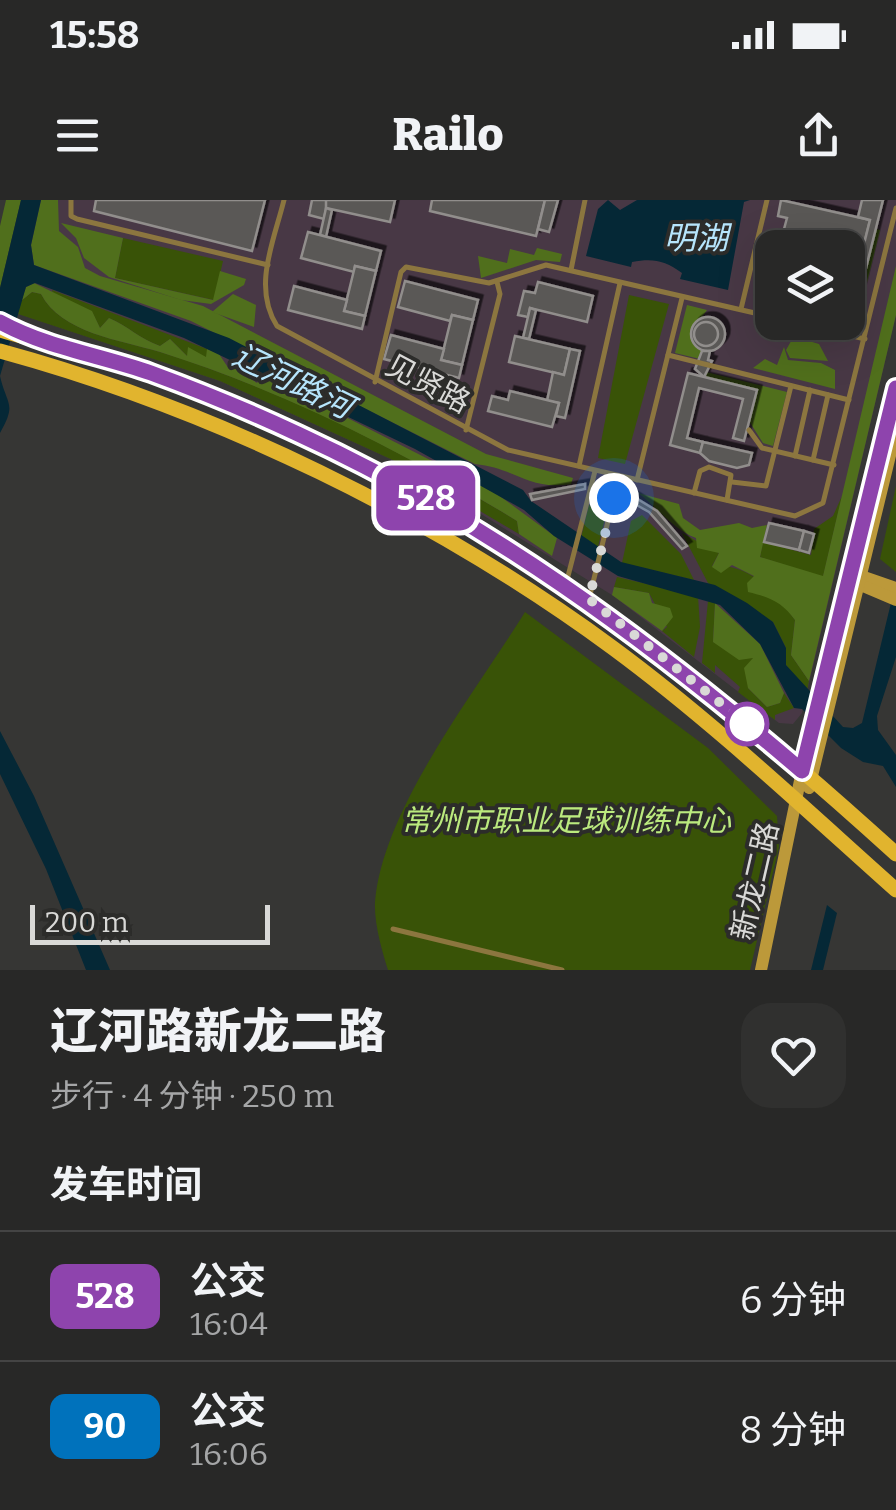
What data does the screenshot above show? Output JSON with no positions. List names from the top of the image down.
{
  "streets": {
    "street": ["新龙二路"],
    "lane": ["见贤路"]
  },
  "water": ["明湖", "辽河路河"],
  "parks": ["常州市职业足球训练中心"],
  "lines": ["bus line 528"],
  "scale_bar": "200 m",
  "page": {
    "status": "15:58",
    "header": "Railo",
    "on_map": "528",
    "scale": "200 m",
    "heading": [
      ["辽河路新龙二路", "步行 · 4 分钟 · 250 m"],
      "发车时间"
    ],
    "list": [
      {
        "mark": "528",
        "name": "公交",
        "note": "16:04",
        "value": "6 分钟"
      },
      {
        "mark": "90",
        "name": "公交",
        "note": "16:06",
        "value": "8 分钟"
      }
    ]
  }
}
